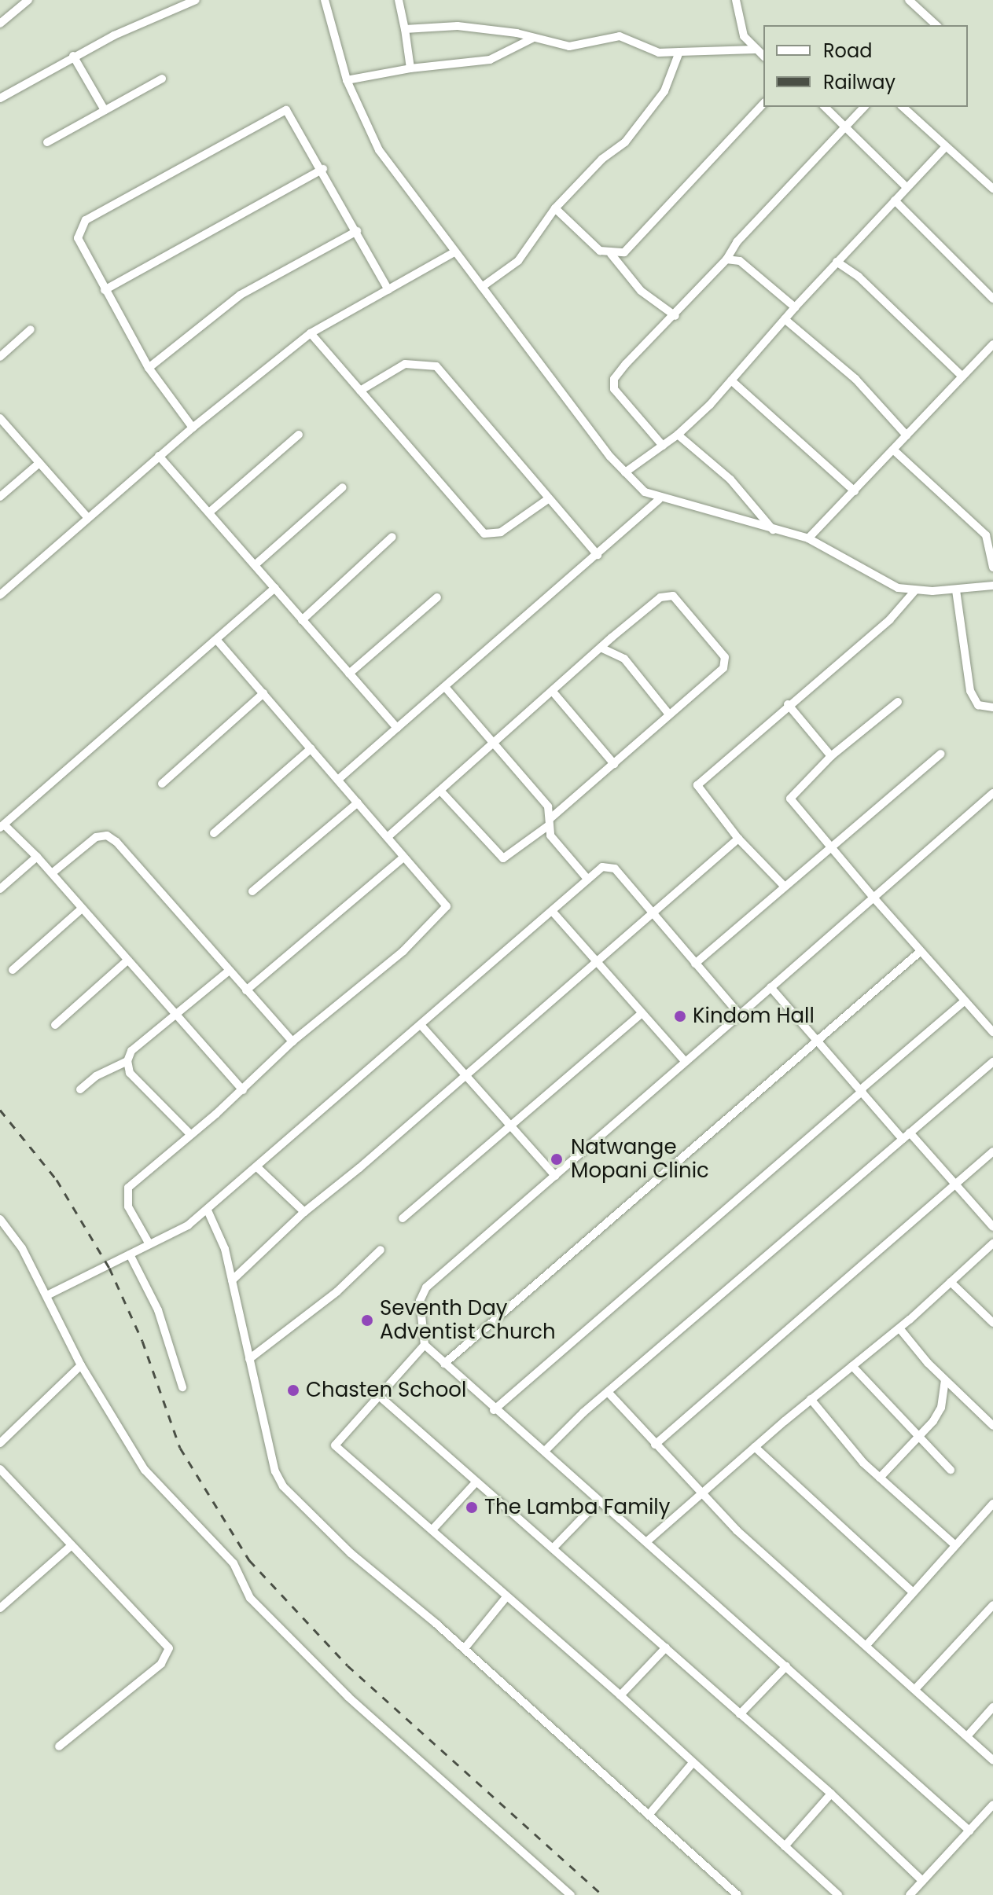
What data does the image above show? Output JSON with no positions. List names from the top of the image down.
{
  "places": [
    "Kindom Hall",
    "Natwange Mopani Clinic",
    "Seventh Day Adventist Church",
    "Chasten School",
    "The Lamba Family"
  ],
  "legend": ["Road", "Railway"]
}
